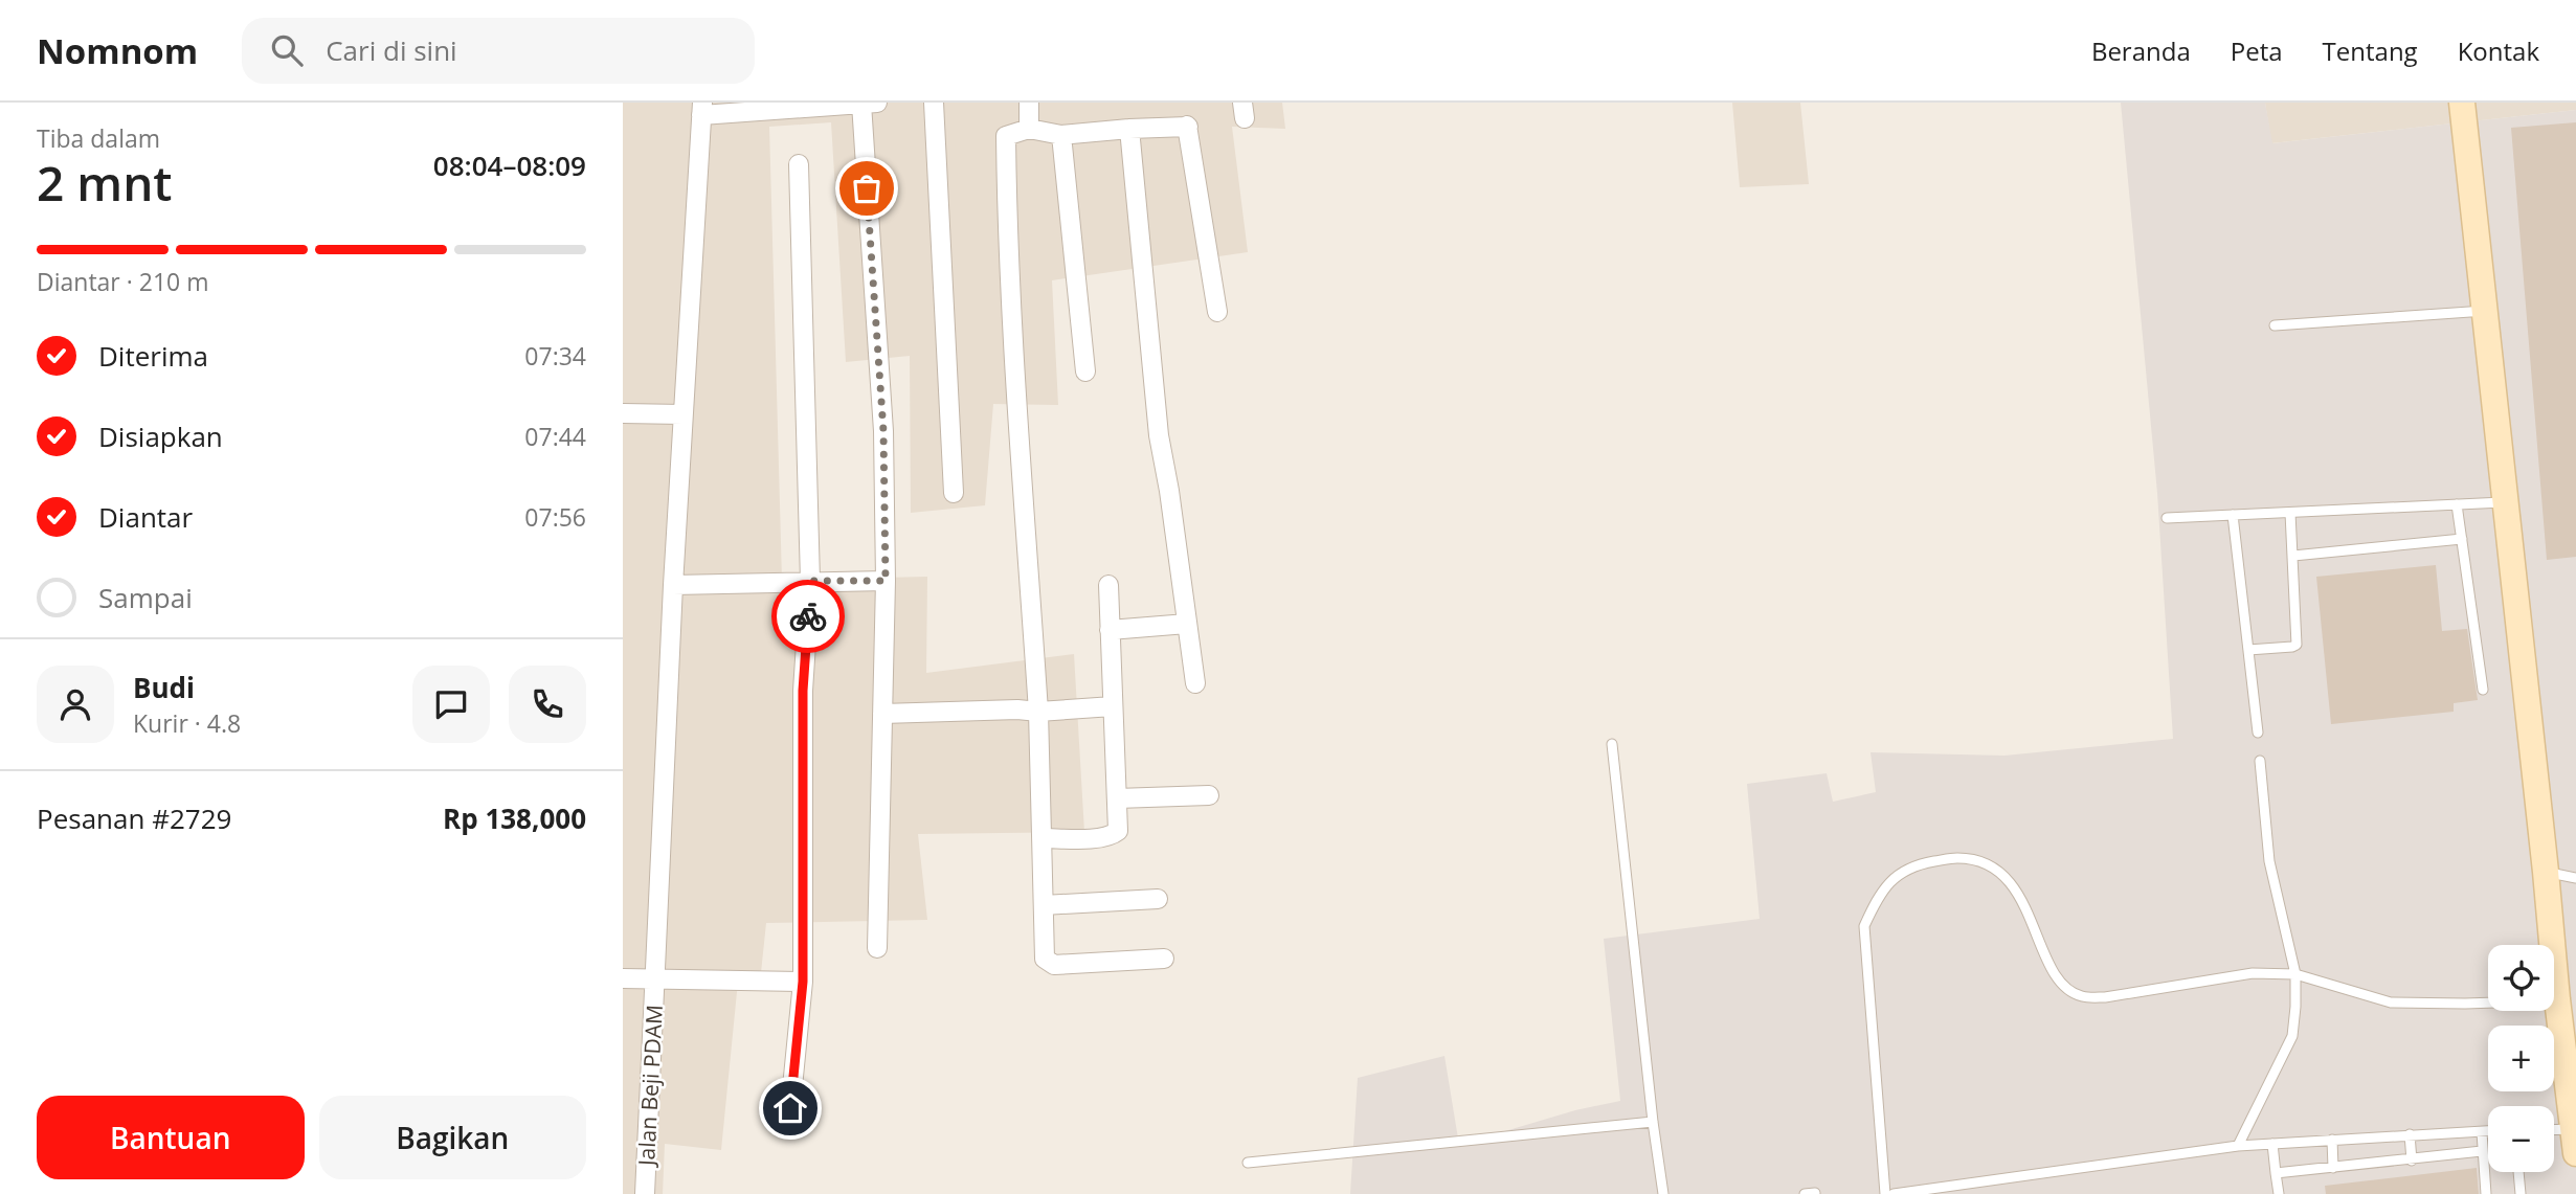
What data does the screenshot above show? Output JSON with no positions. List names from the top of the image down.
{
  "streets": {
    "street": ["Jalan Beji PDAM"]
  },
  "page": {
    "header": "Nomnom",
    "search": "Cari di sini",
    "nav": [
      "Beranda",
      "Peta",
      "Tentang",
      "Kontak"
    ],
    "heading": ["2 mnt", "Tiba dalam", "08:04–08:09"],
    "panel": [
      "Budi",
      "Kurir · 4.8",
      "Pesanan #2729",
      "Rp 138,000"
    ],
    "bar": "Diantar · 210 m",
    "list": [
      ["Diterima", "07:34"],
      ["Disiapkan", "07:44"],
      ["Diantar", "07:56"],
      "Sampai"
    ],
    "map_buttons": ["+", "−"],
    "buttons": ["Bantuan", "Bagikan"]
  }
}
